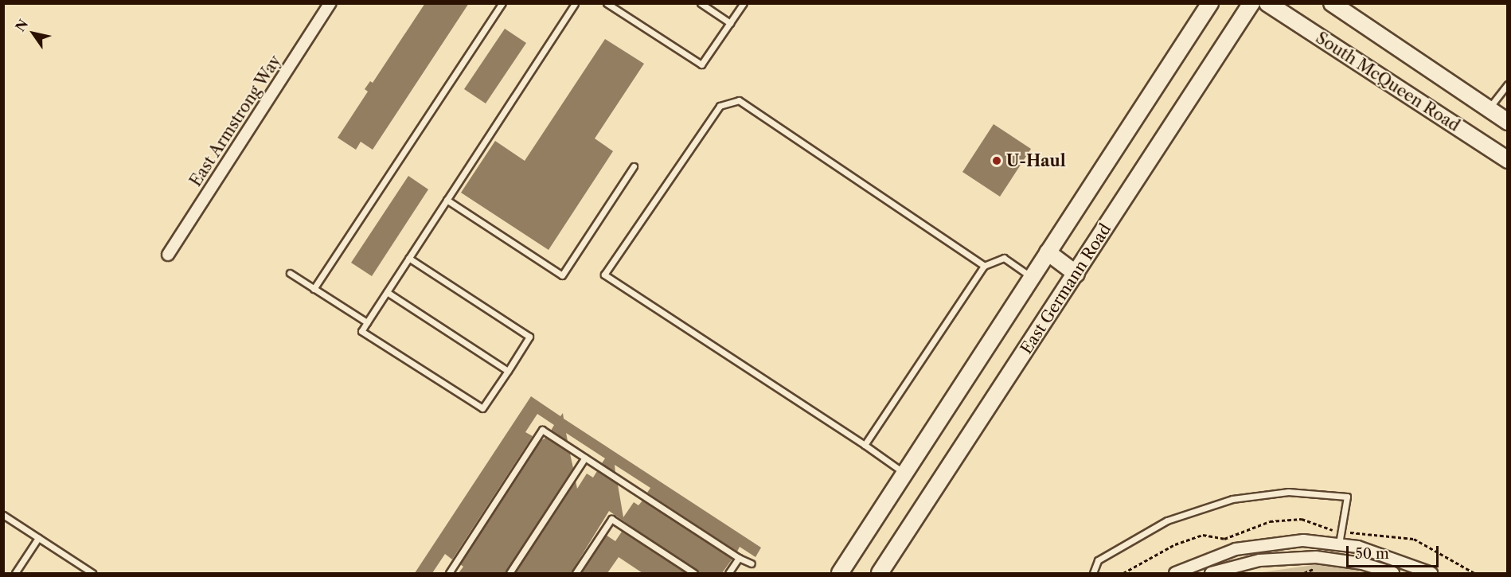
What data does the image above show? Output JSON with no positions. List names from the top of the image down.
{
  "streets": {
    "main road": ["South McQueen Road", "East Germann Road"],
    "street": ["East Armstrong Way"]
  },
  "places": ["U-Haul"],
  "scale_bar": "50 m",
  "north": "top left"
}
